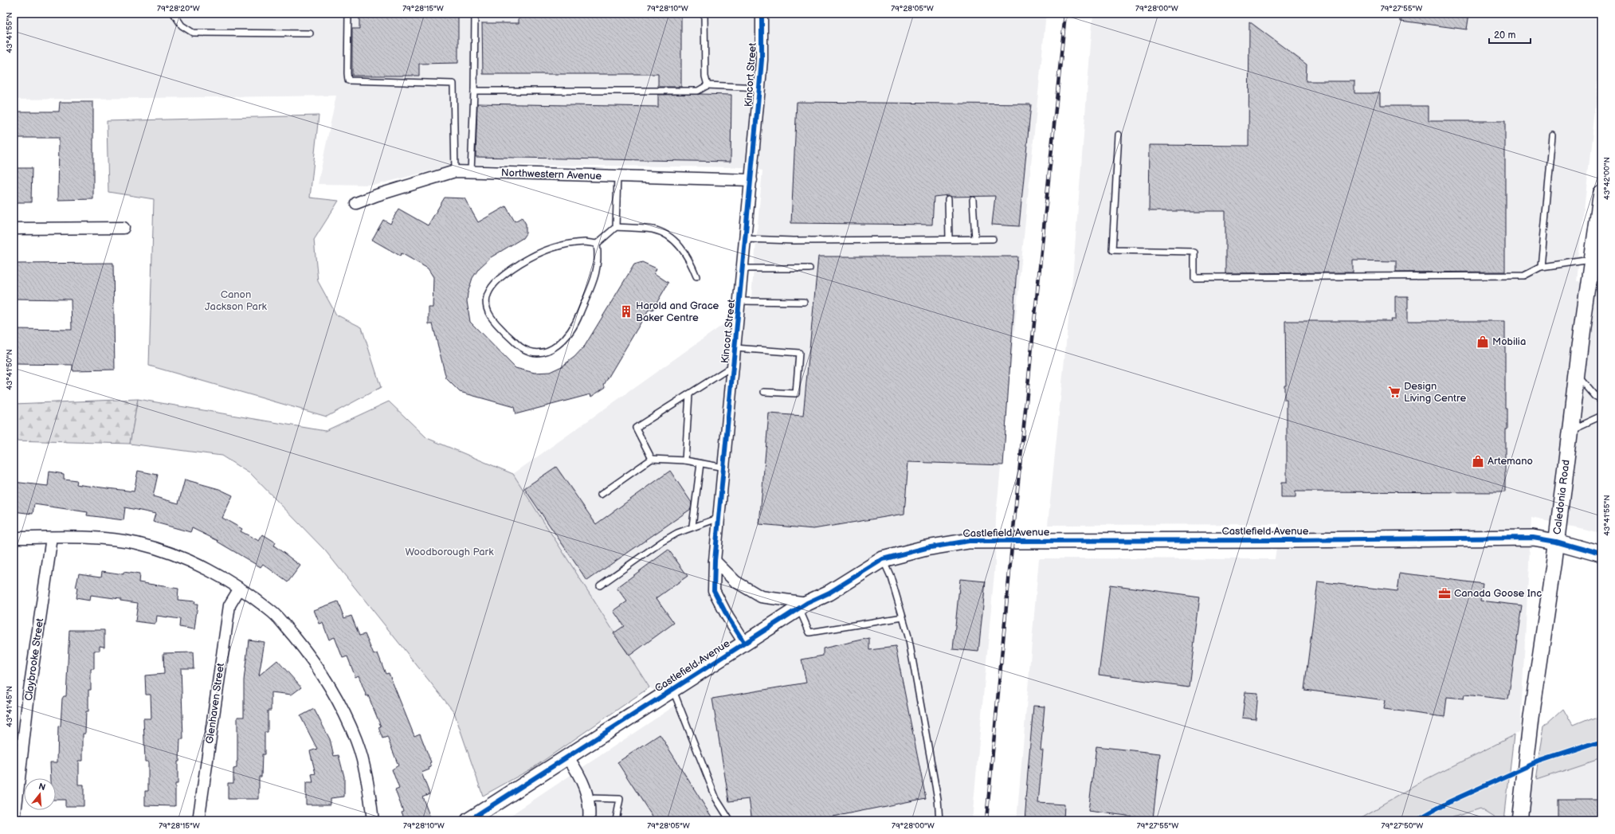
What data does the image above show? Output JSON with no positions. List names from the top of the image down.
{
  "streets": {
    "street": [
      "Kincort Street",
      "Northwestern Avenue",
      "Caledonia Road",
      "Castlefield Avenue",
      "Claybrooke Street",
      "Glenhaven Street"
    ]
  },
  "crossings": [
    ["Kincort Street", "Northwestern Avenue"],
    ["Kincort Street", "Castlefield Avenue"],
    ["Caledonia Road", "Castlefield Avenue"]
  ],
  "parks": ["Canon Jackson Park", "Woodborough Park"],
  "places": {
    "building": ["Harold and Grace Baker Centre"],
    "shop": ["Mobilia", "Artemano"],
    "supermarket": ["Design Living Centre"],
    "office": ["Canada Goose Inc"]
  },
  "scale_bar": "20 m",
  "north": "top",
  "coordinates": [
    "79°28'20\"W",
    "79°28'15\"W",
    "79°28'10\"W",
    "79°28'05\"W",
    "79°28'00\"W",
    "79°27'55\"W",
    "43°41'55\"N",
    "43°42'00\"N",
    "43°41'50\"N",
    "43°41'45\"N",
    "79°27'50\"W"
  ]
}
